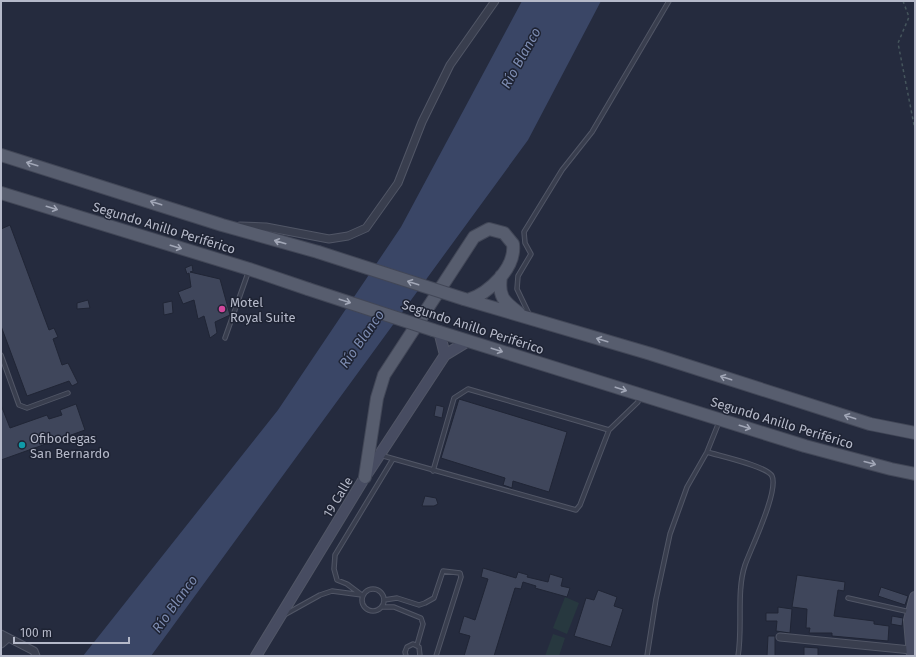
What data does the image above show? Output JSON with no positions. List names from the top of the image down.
{
  "streets": {
    "main road": ["Segundo Anillo Periférico", "19 Calle"]
  },
  "crossings": [
    ["Segundo Anillo Periférico", "19 Calle"]
  ],
  "water": ["Río Blanco"],
  "places": ["Motel Royal Suite", "Ofibodegas San Bernardo"],
  "scale_bar": "100 m"
}
